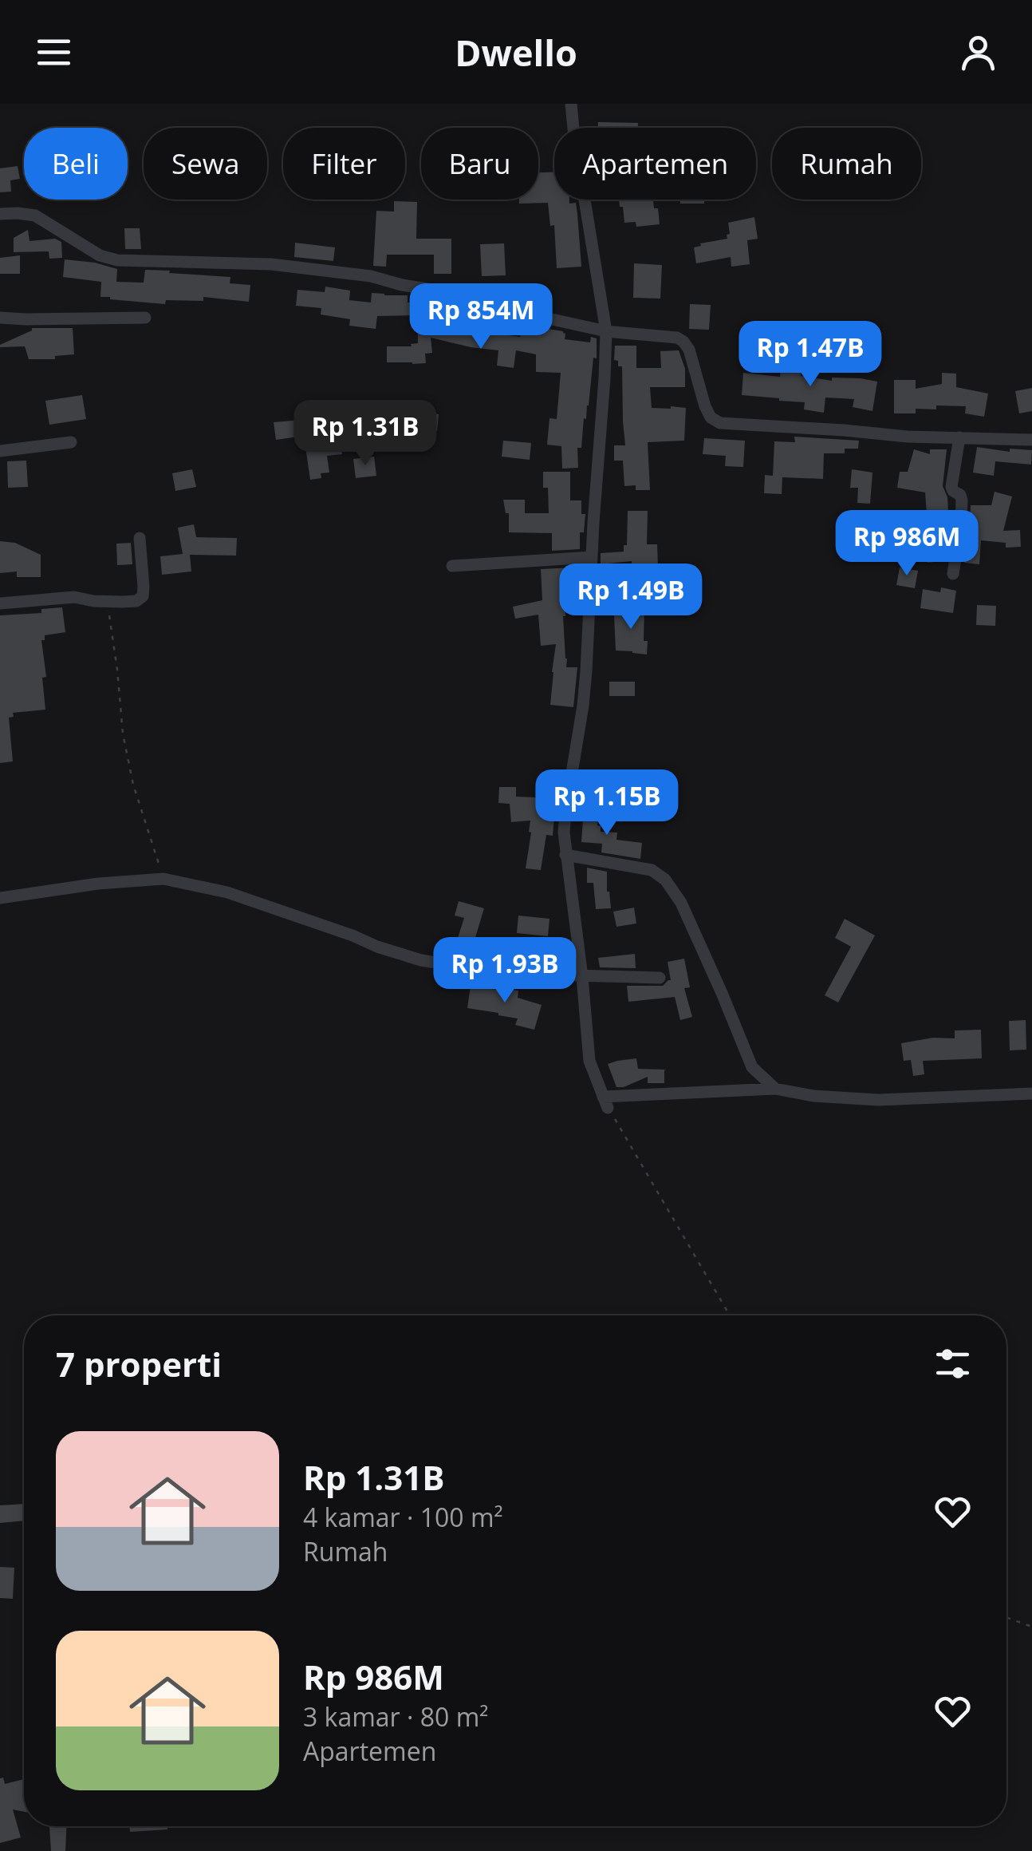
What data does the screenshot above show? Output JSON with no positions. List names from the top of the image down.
{
  "page": {
    "header": "Dwello",
    "chip": [
      "Beli",
      "Sewa",
      "Filter",
      "Baru",
      "Apartemen",
      "Rumah"
    ],
    "price": [
      "Rp 854M",
      "Rp 1.47B",
      "Rp 1.31B",
      "Rp 986M",
      "Rp 1.49B",
      "Rp 1.15B",
      "Rp 1.93B"
    ],
    "heading": "7 properti",
    "list": [
      {
        "name": "Rp 1.31B",
        "note": "4 kamar · 100 m² · Rumah"
      },
      {
        "name": "Rp 986M",
        "note": "3 kamar · 80 m² · Apartemen"
      }
    ]
  }
}
